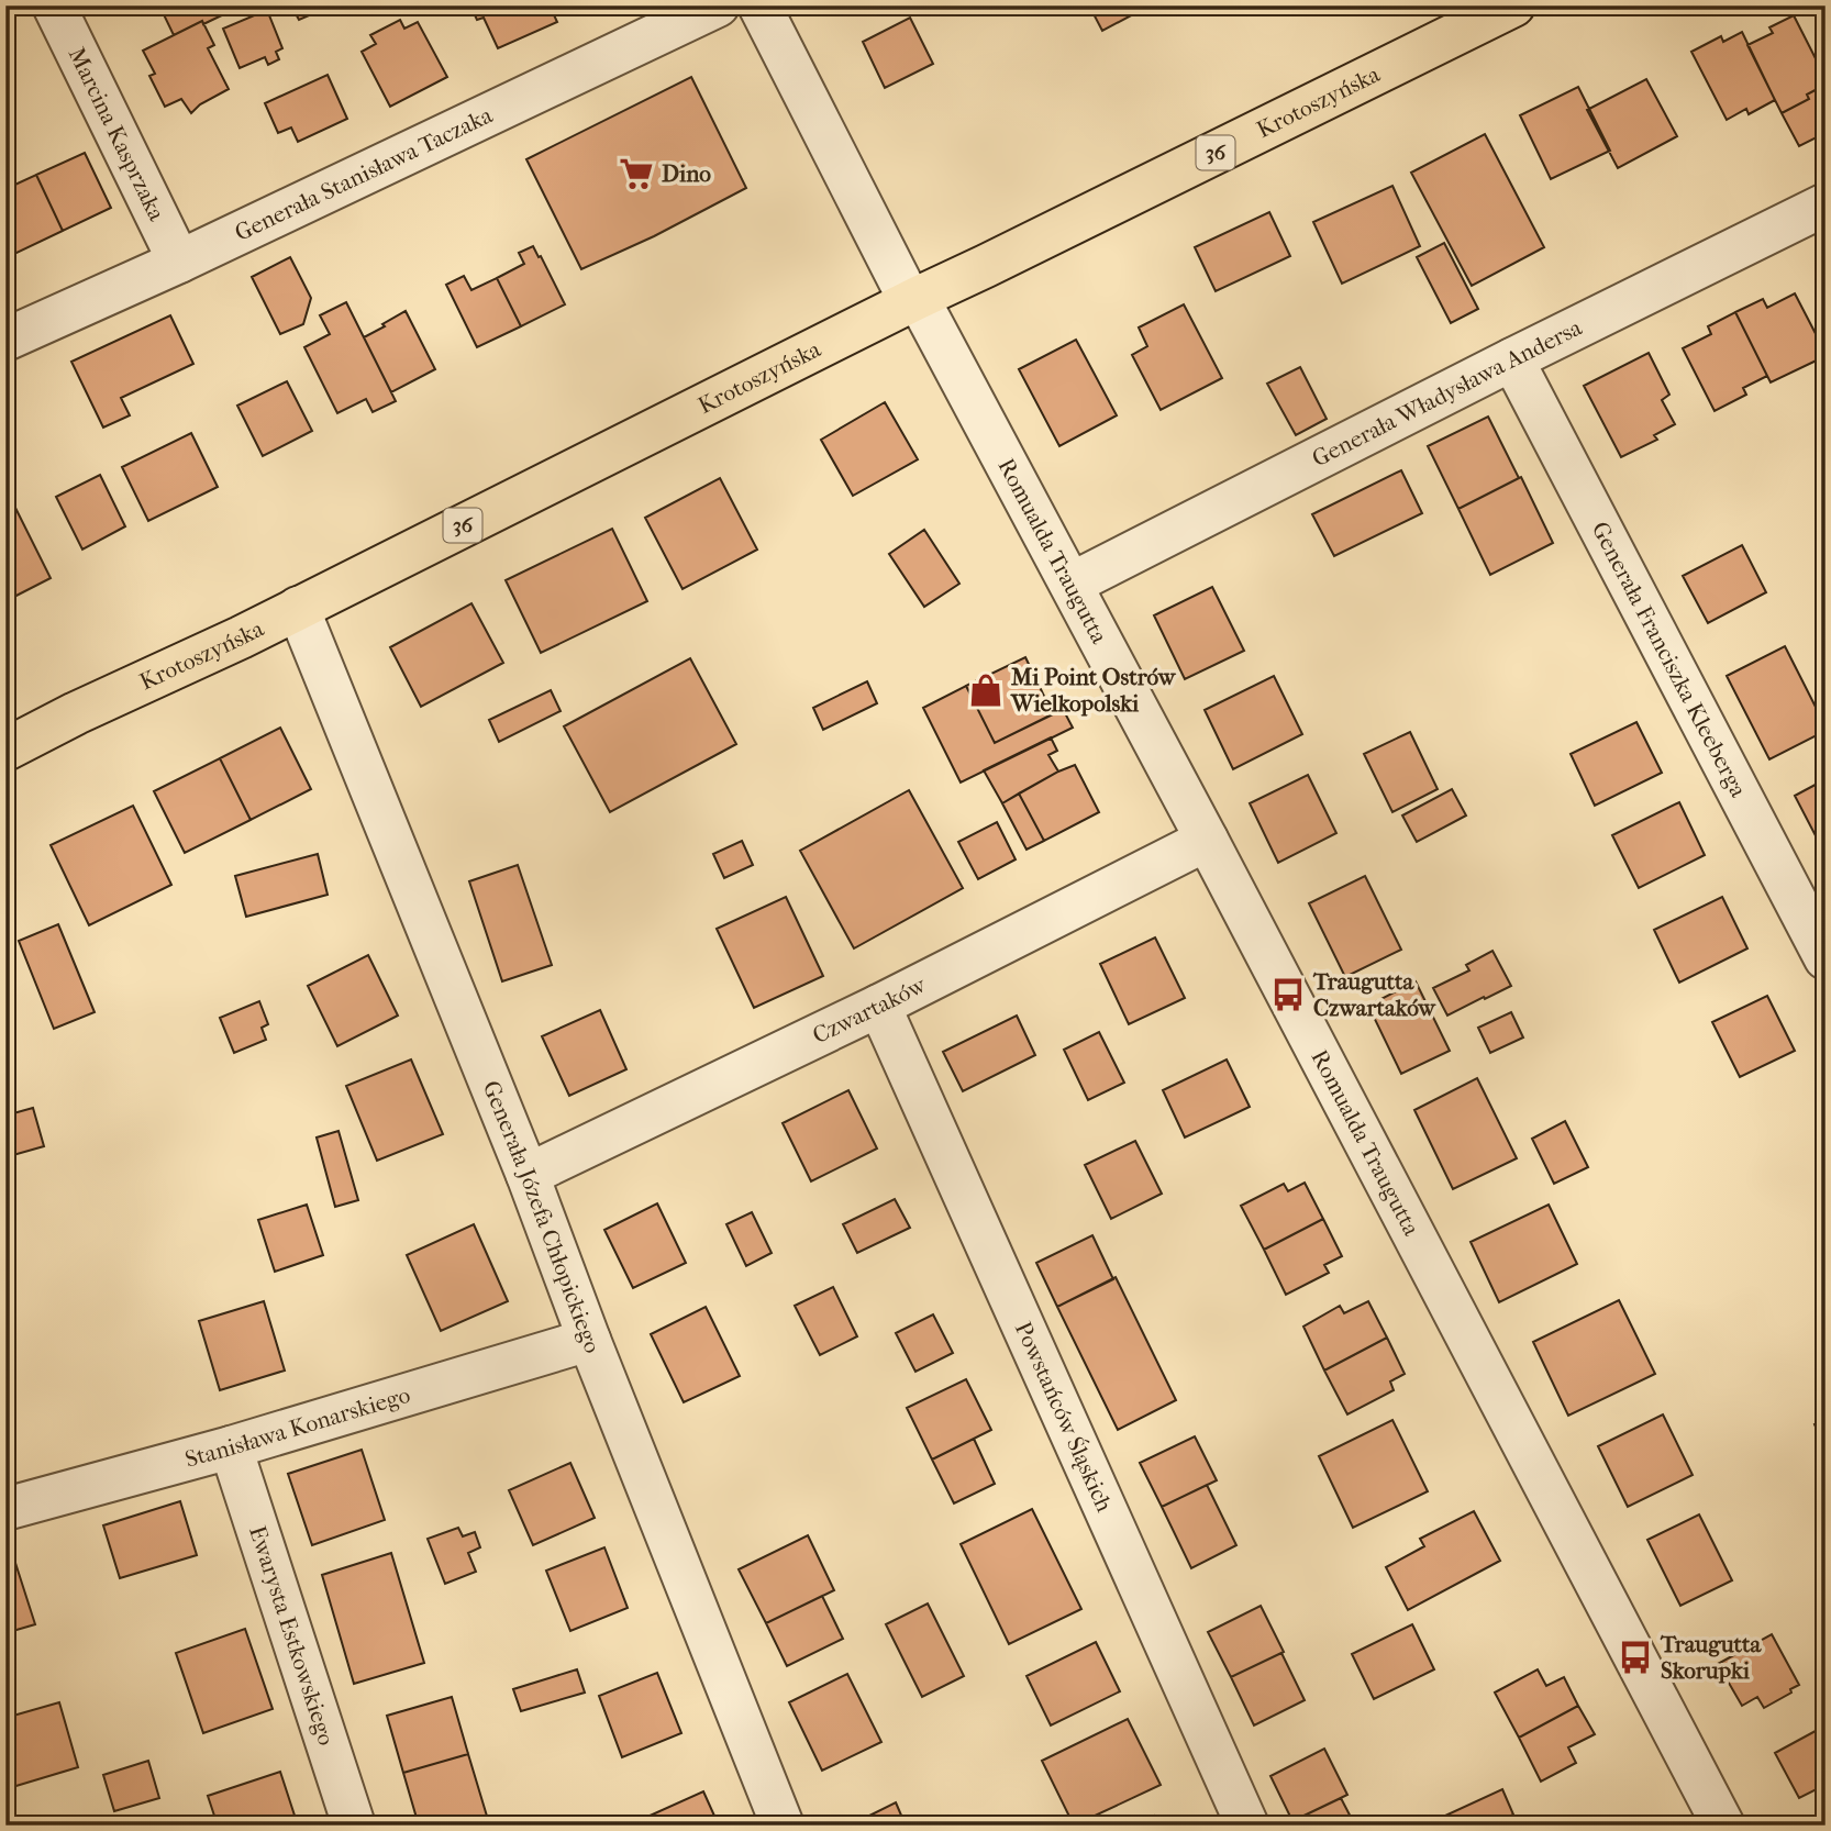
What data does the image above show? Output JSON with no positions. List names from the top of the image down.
{
  "streets": {
    "main road": ["Krotoszyńska", "36"],
    "street": [
      "Marcina Kasprzaka",
      "Generała Stanisława Taczaka",
      "Generała Władysława Andersa",
      "Romualda Traugutta",
      "Generała Franciszka Kleeberga",
      "Czwartaków",
      "Generała Józefa Chłopickiego",
      "Powstańców Śląskich",
      "Stanisława Konarskiego",
      "Ewarysta Estkowskiego"
    ]
  },
  "crossings": [
    ["Krotoszyńska", "Romualda Traugutta"],
    ["Krotoszyńska", "Generała Józefa Chłopickiego"],
    ["Marcina Kasprzaka", "Generała Stanisława Taczaka"],
    ["Generała Władysława Andersa", "Romualda Traugutta"],
    ["Generała Władysława Andersa", "Generała Franciszka Kleeberga"],
    ["Romualda Traugutta", "Czwartaków"],
    ["Czwartaków", "Generała Józefa Chłopickiego"],
    ["Czwartaków", "Powstańców Śląskich"],
    ["Generała Józefa Chłopickiego", "Stanisława Konarskiego"],
    ["Stanisława Konarskiego", "Ewarysta Estkowskiego"]
  ],
  "places": {
    "supermarket": ["Dino"],
    "shop": ["Mi Point Ostrów Wielkopolski"],
    "bus stop": ["Traugutta Czwartaków", "Traugutta Skorupki"]
  }
}
